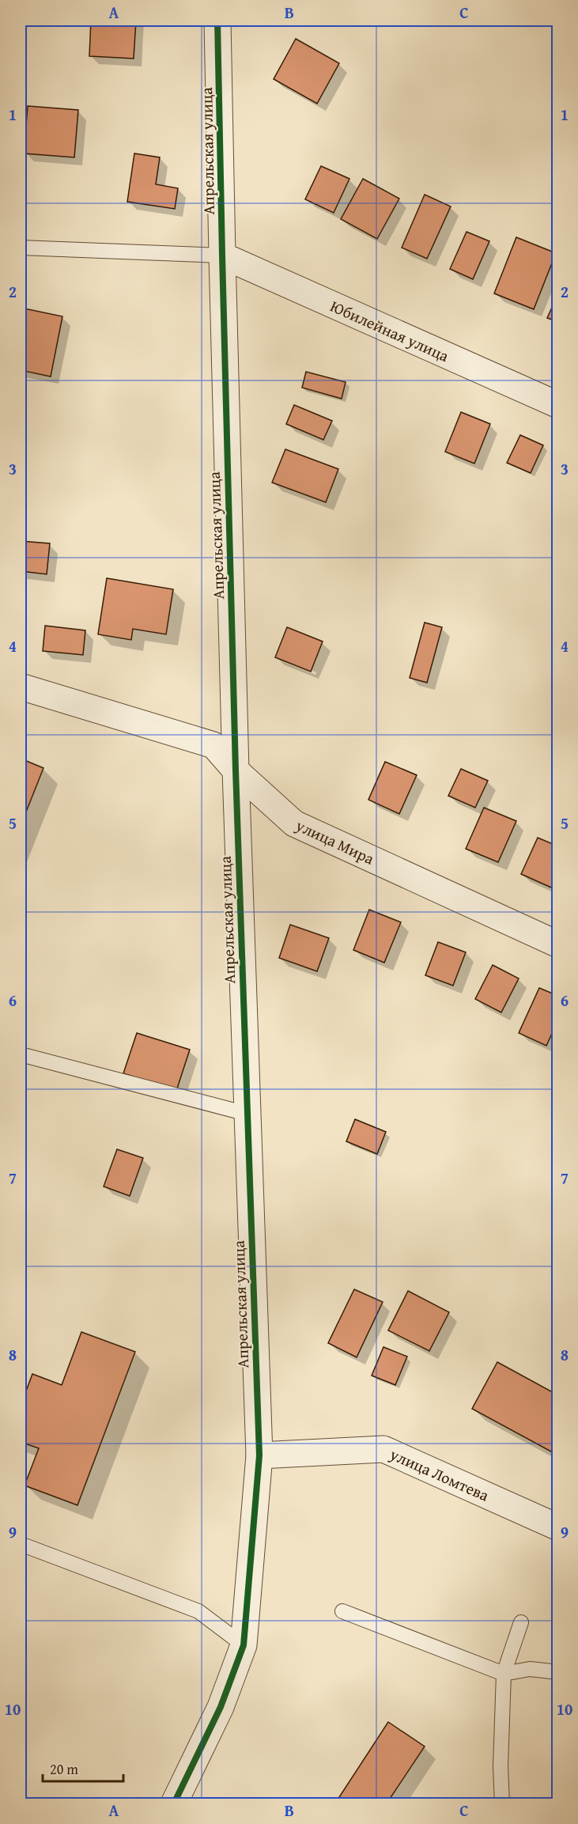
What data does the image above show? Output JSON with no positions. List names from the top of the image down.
{
  "streets": {
    "street": [
      "Апрельская улица",
      "Юбилейная улица",
      "улица Мира",
      "улица Ломтева"
    ]
  },
  "crossings": [
    ["Апрельская улица", "Юбилейная улица"],
    ["Апрельская улица", "улица Мира"],
    ["Апрельская улица", "улица Ломтева"]
  ],
  "scale_bar": "20 m",
  "grid": {
    "columns": ["A", "B", "C"],
    "rows": [
      "1",
      "2",
      "3",
      "4",
      "5",
      "6",
      "7",
      "8",
      "9",
      "10"
    ]
  }
}
